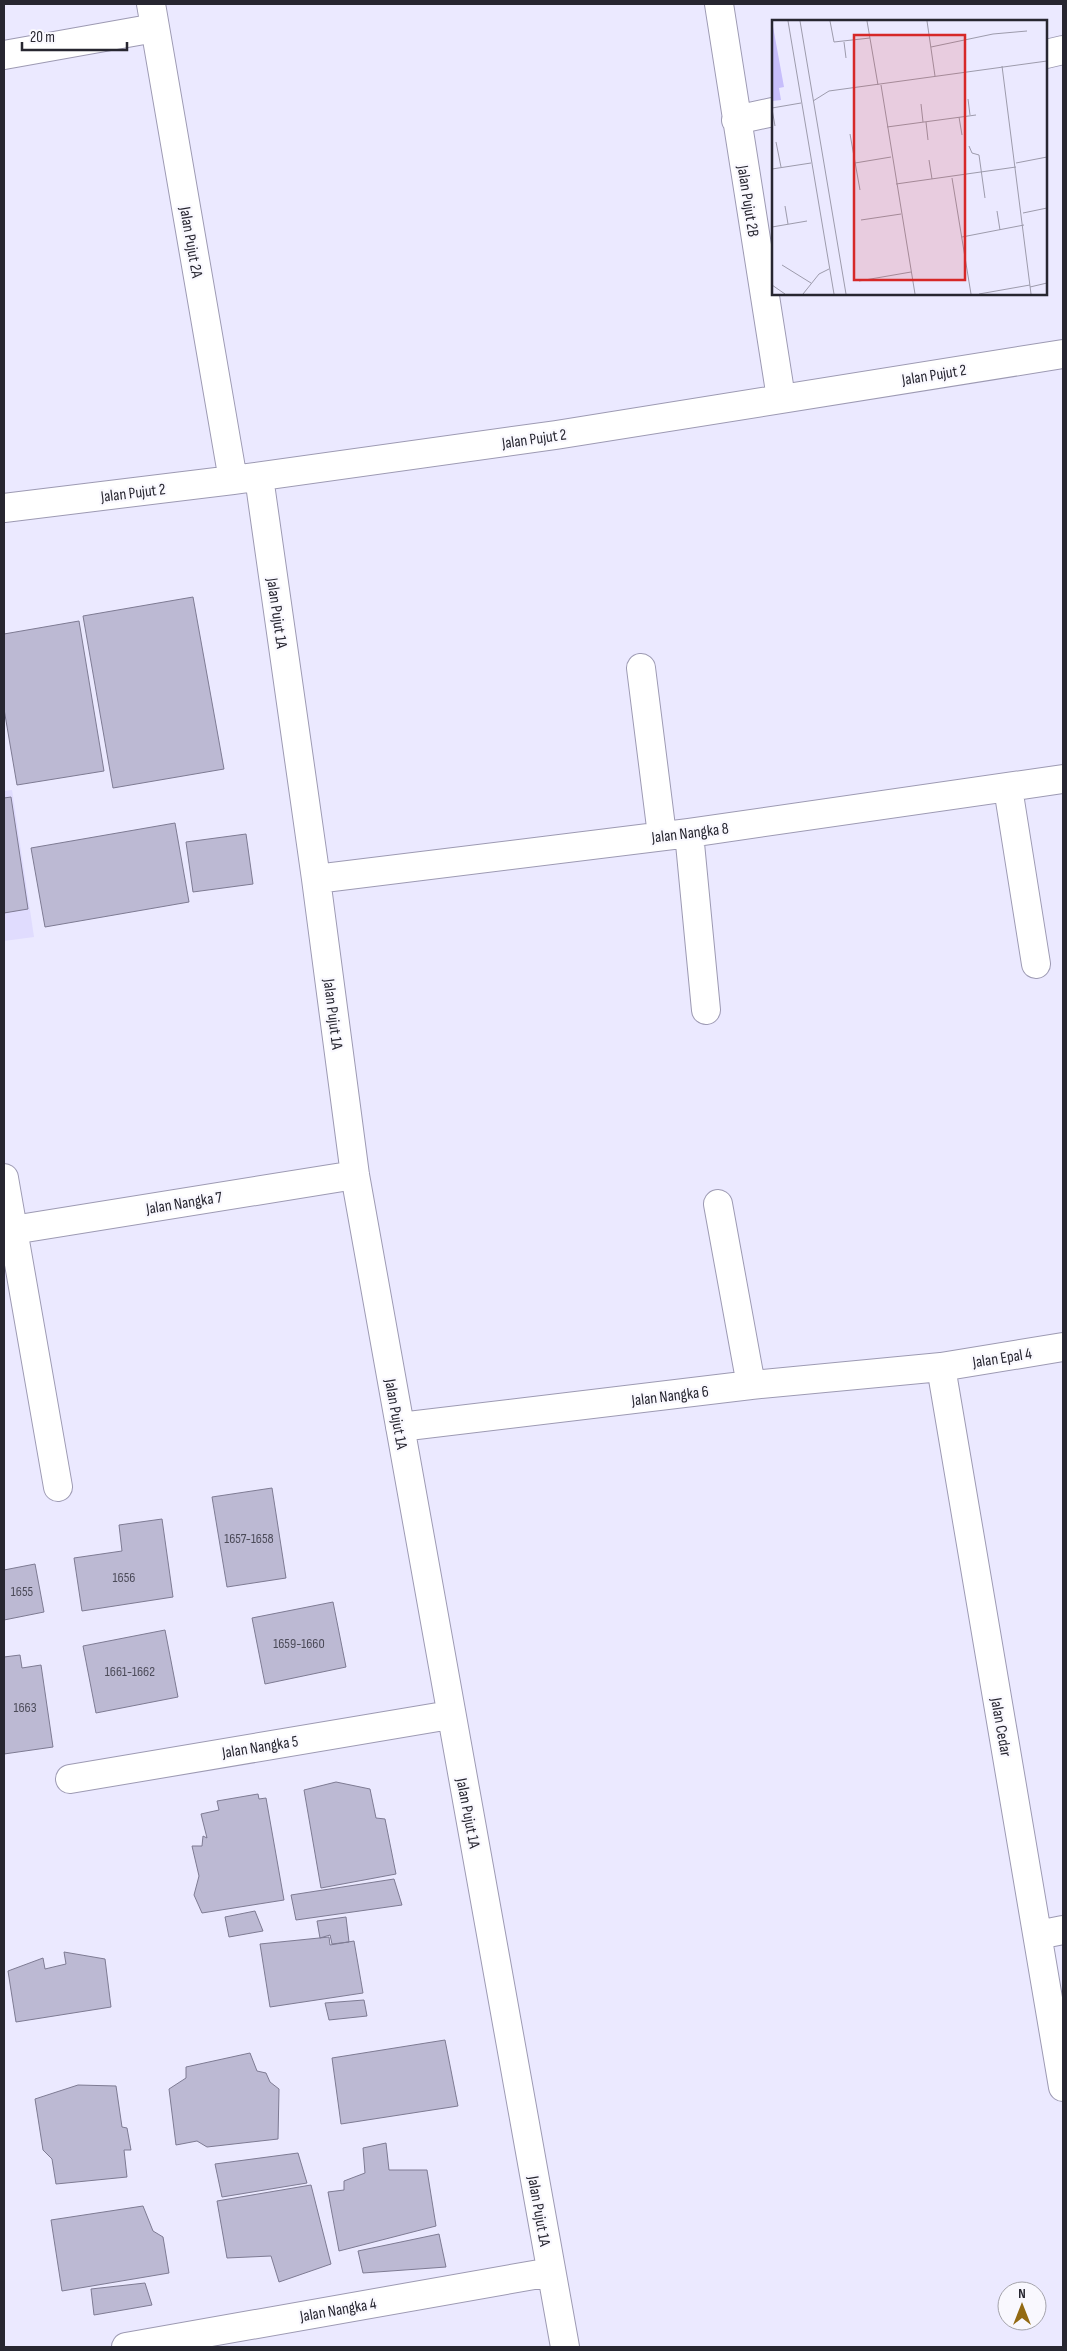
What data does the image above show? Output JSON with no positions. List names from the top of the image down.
{
  "streets": {
    "street": [
      "Jalan Pujut 2B",
      "Jalan Pujut 2A",
      "Jalan Pujut 2",
      "Jalan Pujut 1A",
      "Jalan Nangka 8",
      "Jalan Nangka 7",
      "Jalan Epal 4",
      "Jalan Nangka 6",
      "Jalan Cedar",
      "Jalan Nangka 5",
      "Jalan Nangka 4"
    ]
  },
  "crossings": [
    ["Jalan Pujut 2B", "Jalan Pujut 2"],
    ["Jalan Pujut 2A", "Jalan Pujut 2"],
    ["Jalan Pujut 2A", "Jalan Pujut 1A"],
    ["Jalan Pujut 2", "Jalan Pujut 1A"],
    ["Jalan Pujut 1A", "Jalan Nangka 8"],
    ["Jalan Pujut 1A", "Jalan Nangka 7"],
    ["Jalan Pujut 1A", "Jalan Nangka 6"],
    ["Jalan Pujut 1A", "Jalan Nangka 5"],
    ["Jalan Pujut 1A", "Jalan Nangka 4"],
    ["Jalan Epal 4", "Jalan Nangka 6"],
    ["Jalan Epal 4", "Jalan Cedar"],
    ["Jalan Nangka 6", "Jalan Cedar"]
  ],
  "house_numbers": [
    "1657-1658",
    "1656",
    "1655",
    "1659-1660",
    "1661-1662",
    "1663"
  ],
  "scale_bar": "20 m",
  "north": "top"
}
